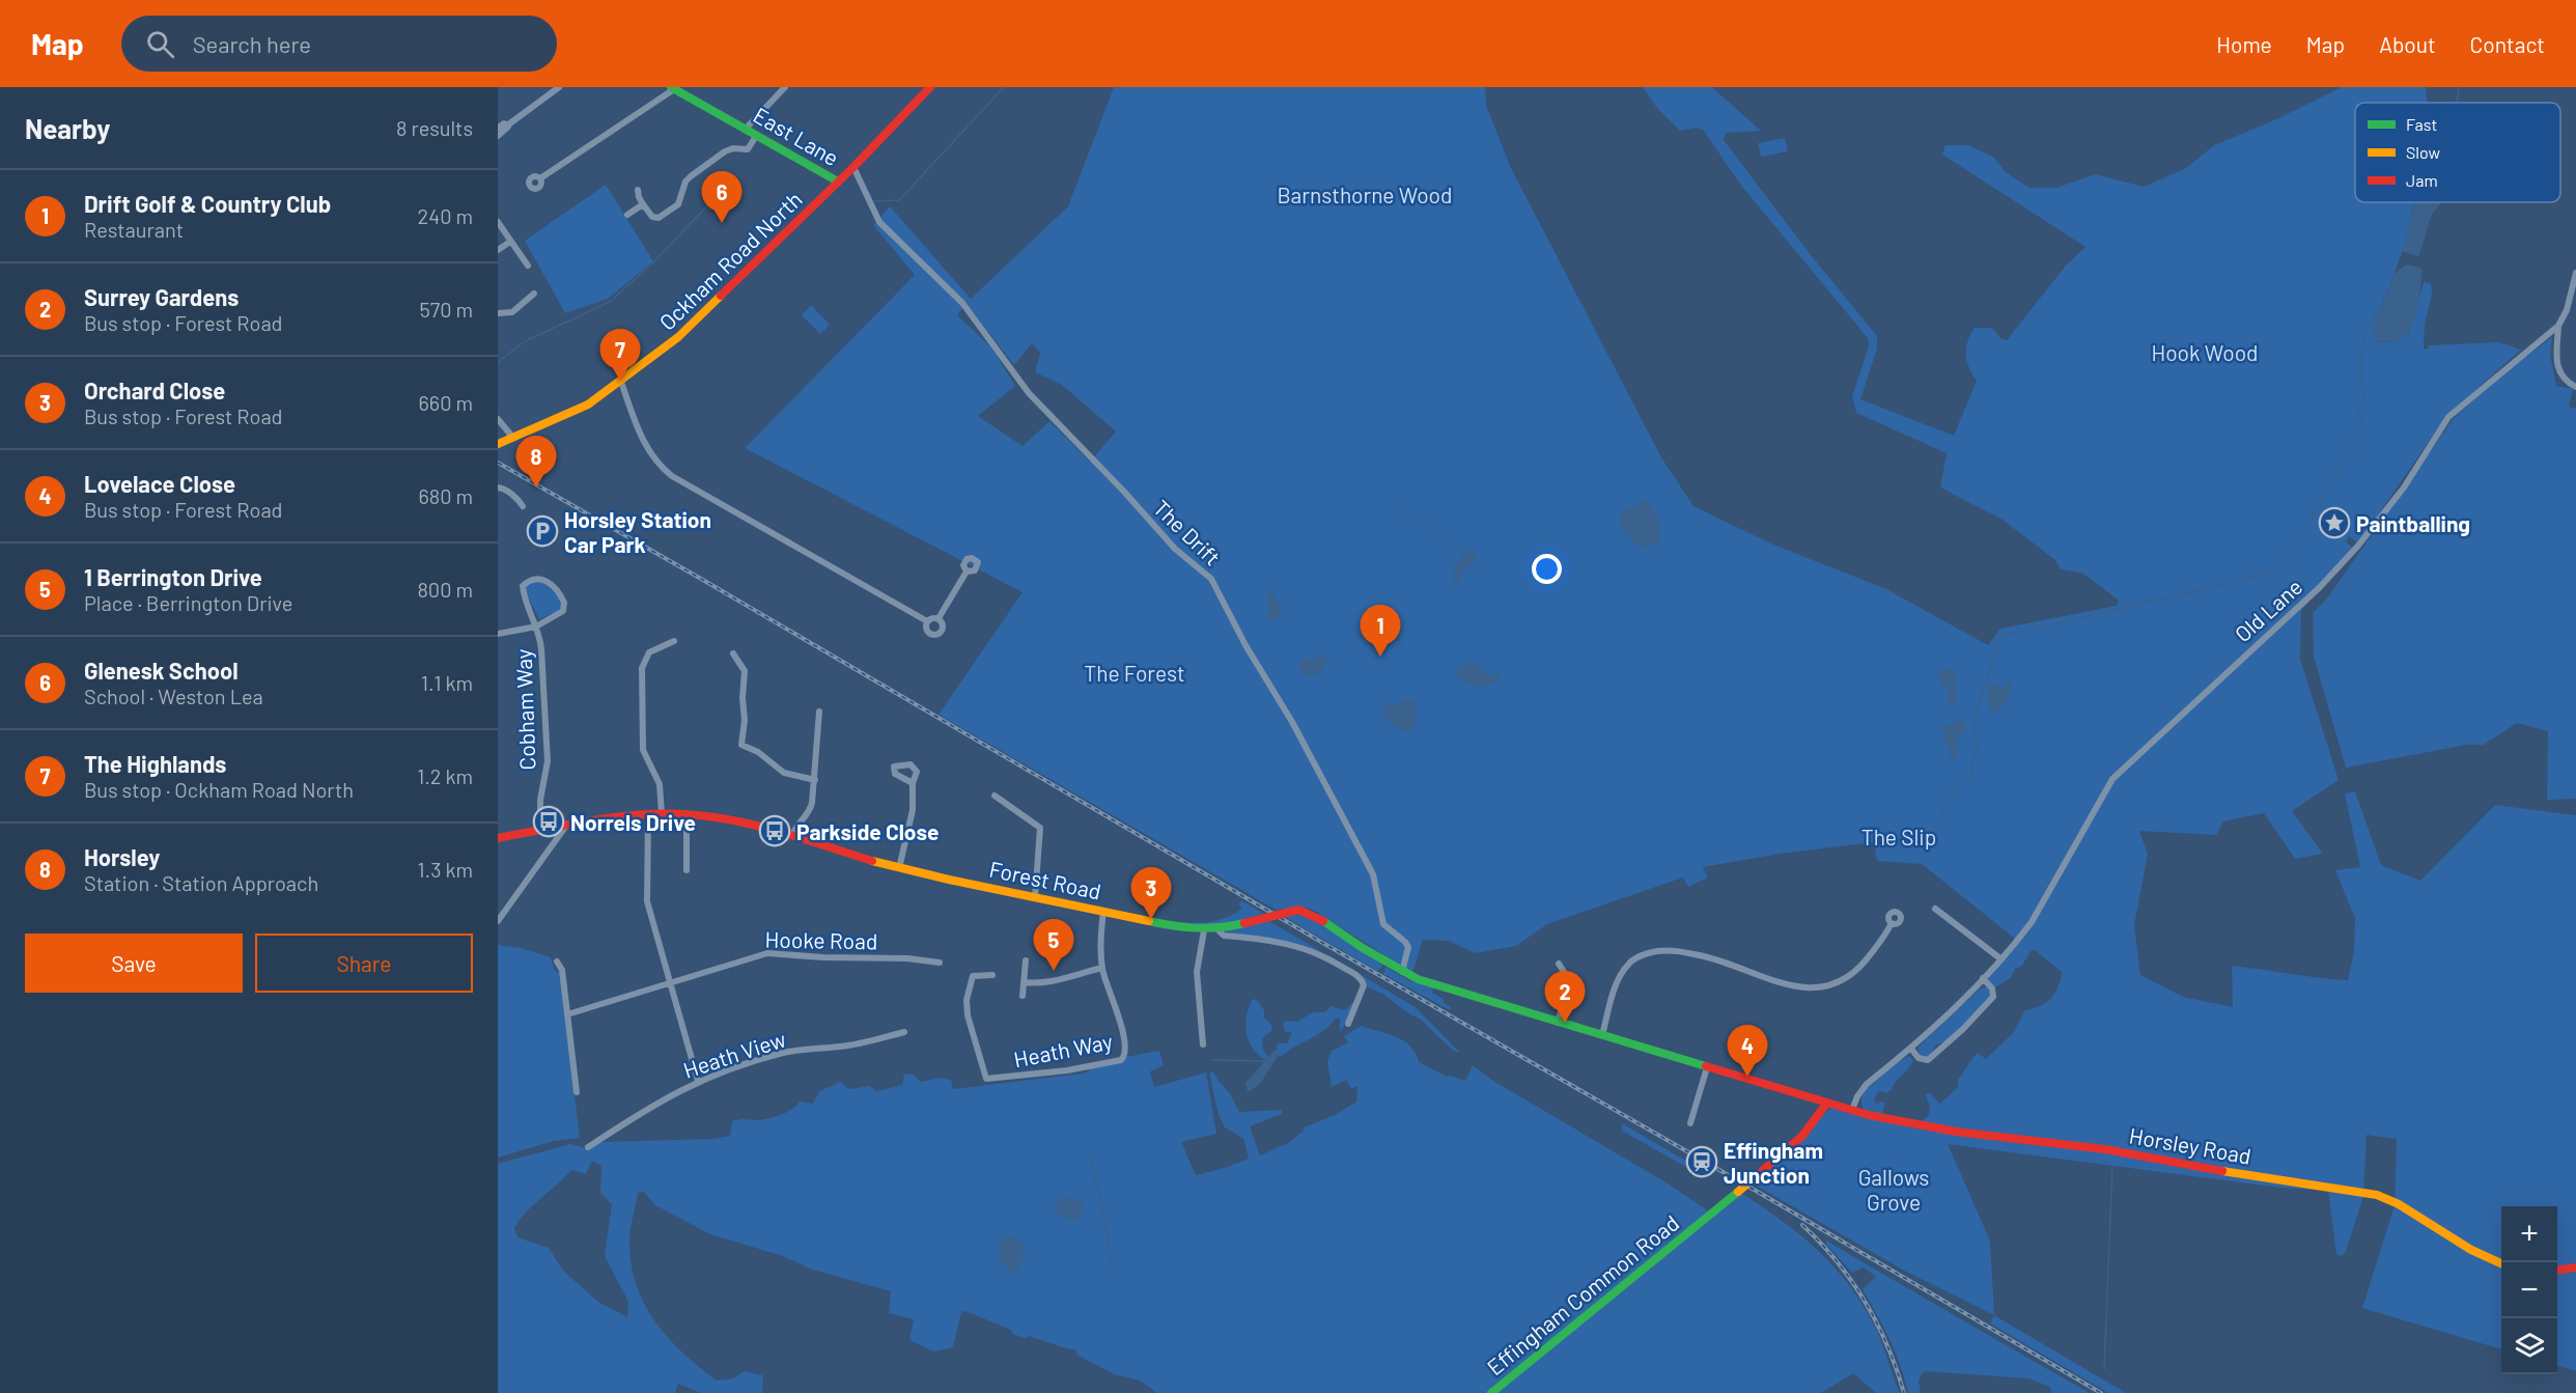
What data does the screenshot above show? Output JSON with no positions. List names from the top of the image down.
{
  "streets": {
    "street": [
      "East Lane",
      "Ockham Road North",
      "The Drift",
      "Old Lane",
      "Cobham Way",
      "Forest Road",
      "Hooke Road",
      "Heath Way",
      "Heath View",
      "Horsley Road",
      "Effingham Common Road"
    ]
  },
  "crossings": [
    ["East Lane", "Ockham Road North"],
    ["Ockham Road North", "The Drift"],
    ["The Drift", "Forest Road"],
    ["Old Lane", "Forest Road"],
    ["Old Lane", "Horsley Road"],
    ["Cobham Way", "Forest Road"],
    ["Forest Road", "Heath Way"],
    ["Forest Road", "Horsley Road"],
    ["Forest Road", "Effingham Common Road"]
  ],
  "parks": [
    "Barnsthorne Wood",
    "Hook Wood",
    "The Forest",
    "The Slip",
    "Gallows Grove"
  ],
  "places": {
    "place": ["Paintballing"],
    "parking": ["Horsley Station Car Park"],
    "bus stop": ["Norrels Drive", "Parkside Close"],
    "station": ["Effingham Junction"]
  },
  "legend": ["Fast", "Slow", "Jam"],
  "page": {
    "header": "Map",
    "search": "Search here",
    "nav": [
      "Home",
      "Map",
      "About",
      "Contact"
    ],
    "heading": ["Nearby", "8 results"],
    "list": [
      {
        "mark": "1",
        "name": "Drift Golf & Country Club",
        "note": "Restaurant",
        "value": "240 m"
      },
      {
        "mark": "2",
        "name": "Surrey Gardens",
        "note": "Bus stop · Forest Road",
        "value": "570 m"
      },
      {
        "mark": "3",
        "name": "Orchard Close",
        "note": "Bus stop · Forest Road",
        "value": "660 m"
      },
      {
        "mark": "4",
        "name": "Lovelace Close",
        "note": "Bus stop · Forest Road",
        "value": "680 m"
      },
      {
        "mark": "5",
        "name": "1 Berrington Drive",
        "note": "Place · Berrington Drive",
        "value": "800 m"
      },
      {
        "mark": "6",
        "name": "Glenesk School",
        "note": "School · Weston Lea",
        "value": "1.1 km"
      },
      {
        "mark": "7",
        "name": "The Highlands",
        "note": "Bus stop · Ockham Road North",
        "value": "1.2 km"
      },
      {
        "mark": "8",
        "name": "Horsley",
        "note": "Station · Station Approach",
        "value": "1.3 km"
      }
    ],
    "pins": [
      "6",
      "7",
      "8",
      "1",
      "3",
      "5",
      "2",
      "4"
    ],
    "buttons": ["Save", "Share"],
    "map_buttons": ["+", "−"]
  }
}
